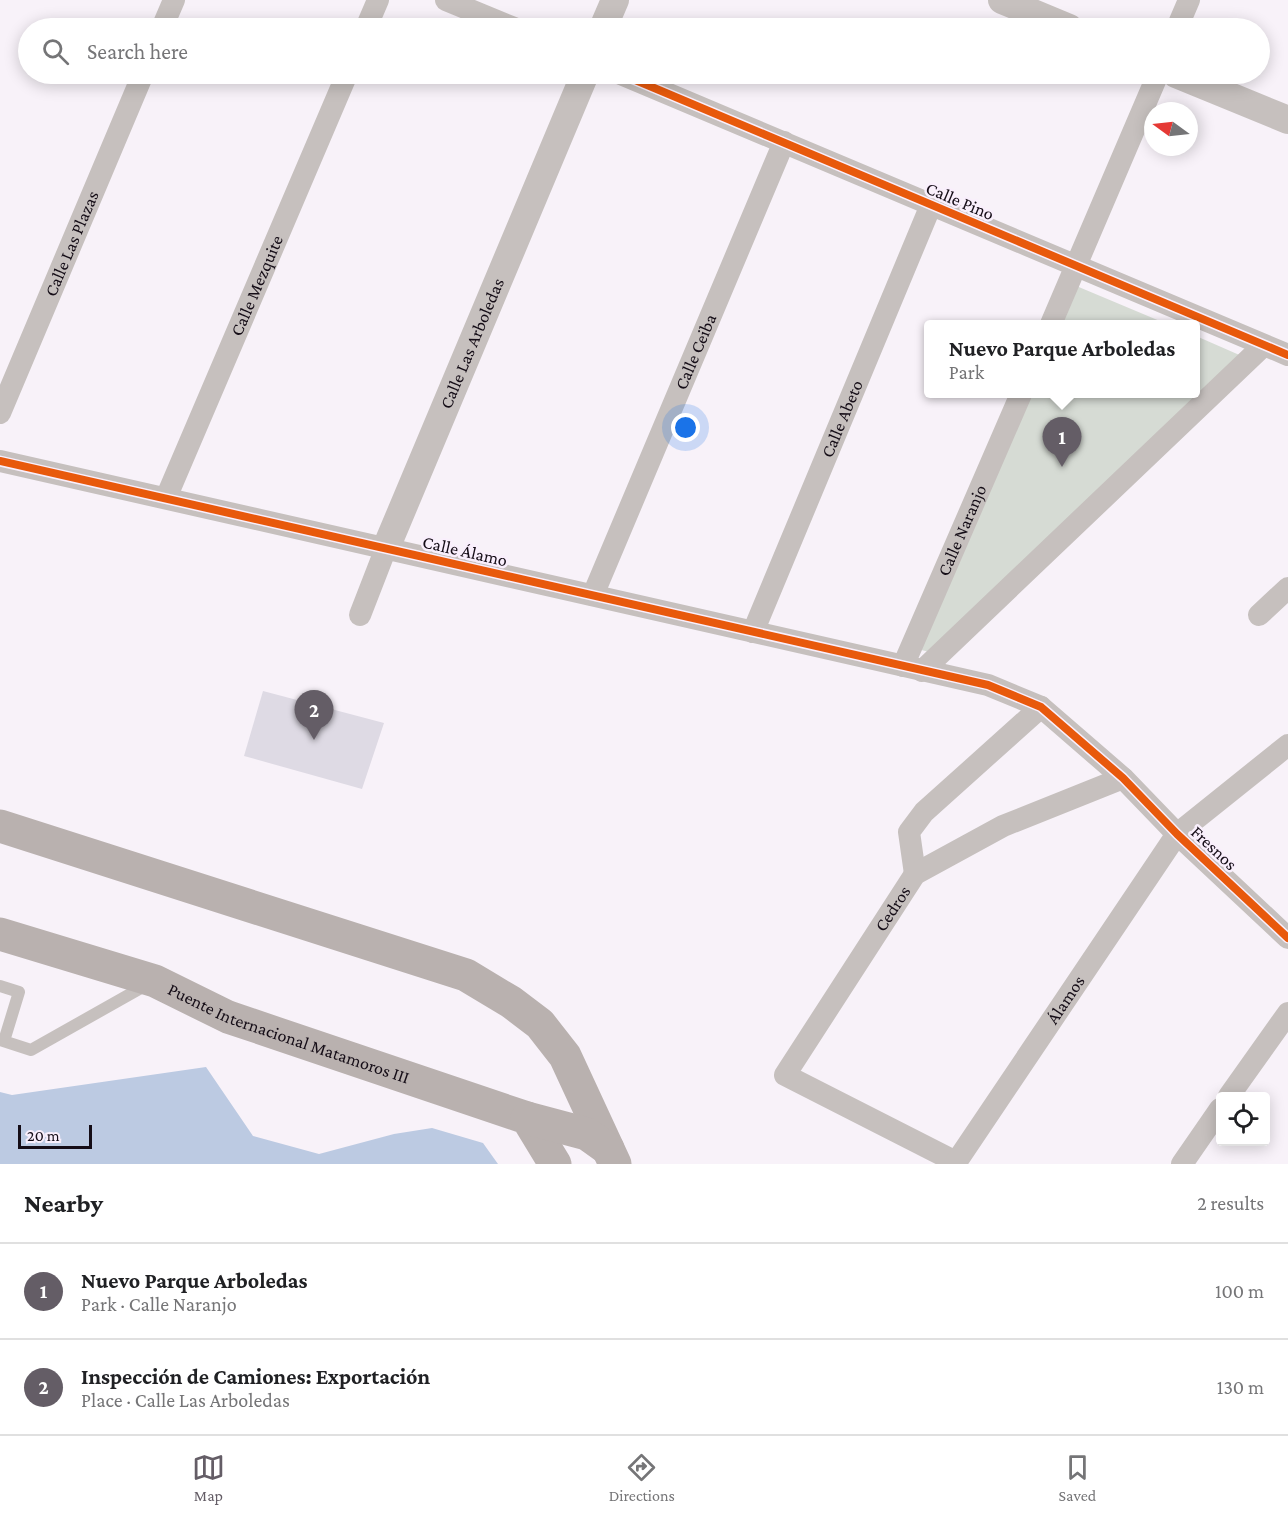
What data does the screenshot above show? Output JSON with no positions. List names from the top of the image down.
{
  "streets": {
    "highway": ["Puente Internacional Matamoros III"],
    "street": [
      "Calle Pino",
      "Calle Las Plazas",
      "Calle Mezquite",
      "Calle Las Arboledas",
      "Calle Ceiba",
      "Calle Abeto",
      "Calle Naranjo",
      "Calle Álamo",
      "Fresnos",
      "Cedros",
      "Álamos"
    ]
  },
  "crossings": [
    ["Calle Pino", "Calle Ceiba"],
    ["Calle Pino", "Calle Abeto"],
    ["Calle Mezquite", "Calle Álamo"],
    ["Calle Las Arboledas", "Calle Álamo"],
    ["Calle Ceiba", "Calle Álamo"],
    ["Calle Abeto", "Calle Álamo"],
    ["Calle Naranjo", "Calle Álamo"],
    ["Calle Álamo", "Fresnos"],
    ["Fresnos", "Cedros"],
    ["Fresnos", "Álamos"],
    ["Cedros", "Álamos"]
  ],
  "scale_bar": "20 m",
  "north": "left",
  "page": {
    "search": "Search here",
    "popup": ["Nuevo Parque Arboledas", "Park"],
    "pins": ["1", "2"],
    "scale": "20 m",
    "heading": ["Nearby", "2 results"],
    "list": [
      {
        "mark": "1",
        "name": "Nuevo Parque Arboledas",
        "note": "Park · Calle Naranjo",
        "value": "100 m"
      },
      {
        "mark": "2",
        "name": "Inspección de Camiones: Exportación",
        "note": "Place · Calle Las Arboledas",
        "value": "130 m"
      }
    ],
    "nav": ["Map", "Directions", "Saved"]
  }
}
